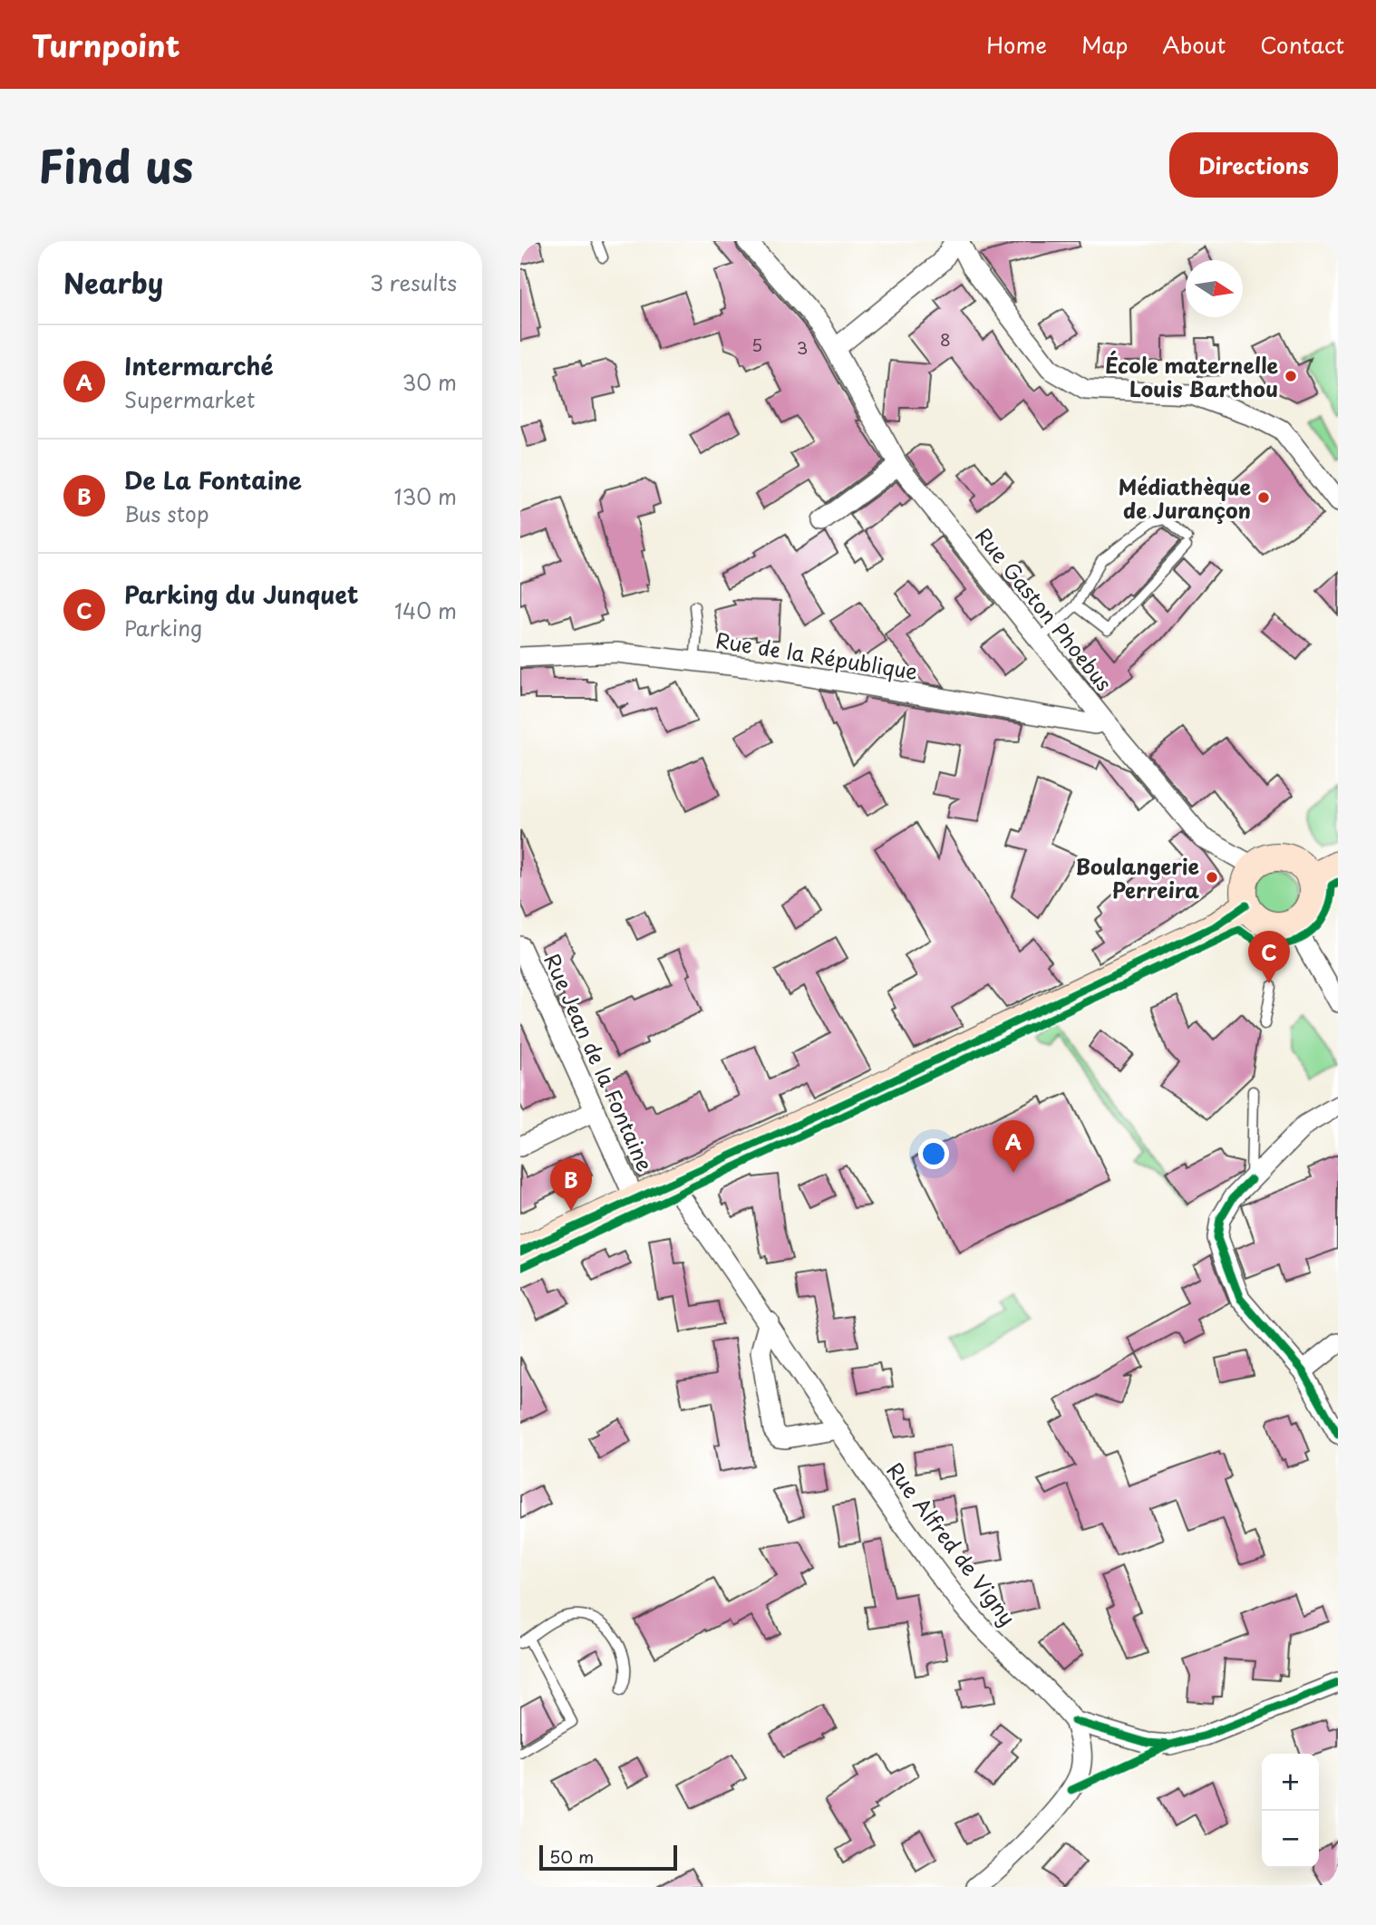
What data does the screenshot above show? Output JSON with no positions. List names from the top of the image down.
{
  "streets": {
    "street": [
      "Rue Gaston Phoebus",
      "Rue de la République",
      "Rue Jean de la Fontaine",
      "Rue Alfred de Vigny"
    ]
  },
  "crossings": [
    ["Rue Gaston Phoebus", "Rue de la République"]
  ],
  "places": ["École maternelle Louis Barthou", "Médiathèque de Jurançon", "Boulangerie Perreira"],
  "house_numbers": ["8", "5", "3"],
  "scale_bar": "50 m",
  "north": "right",
  "page": {
    "header": "Turnpoint",
    "nav": [
      "Home",
      "Map",
      "About",
      "Contact"
    ],
    "title": "Find us",
    "buttons": "Directions",
    "heading": ["Nearby", "3 results"],
    "list": [
      {
        "mark": "A",
        "name": "Intermarché",
        "note": "Supermarket",
        "value": "30 m"
      },
      {
        "mark": "B",
        "name": "De La Fontaine",
        "note": "Bus stop",
        "value": "130 m"
      },
      {
        "mark": "C",
        "name": "Parking du Junquet",
        "note": "Parking",
        "value": "140 m"
      }
    ],
    "pins": ["C", "A", "B"],
    "map_buttons": ["+", "−"],
    "scale": "50 m"
  }
}
